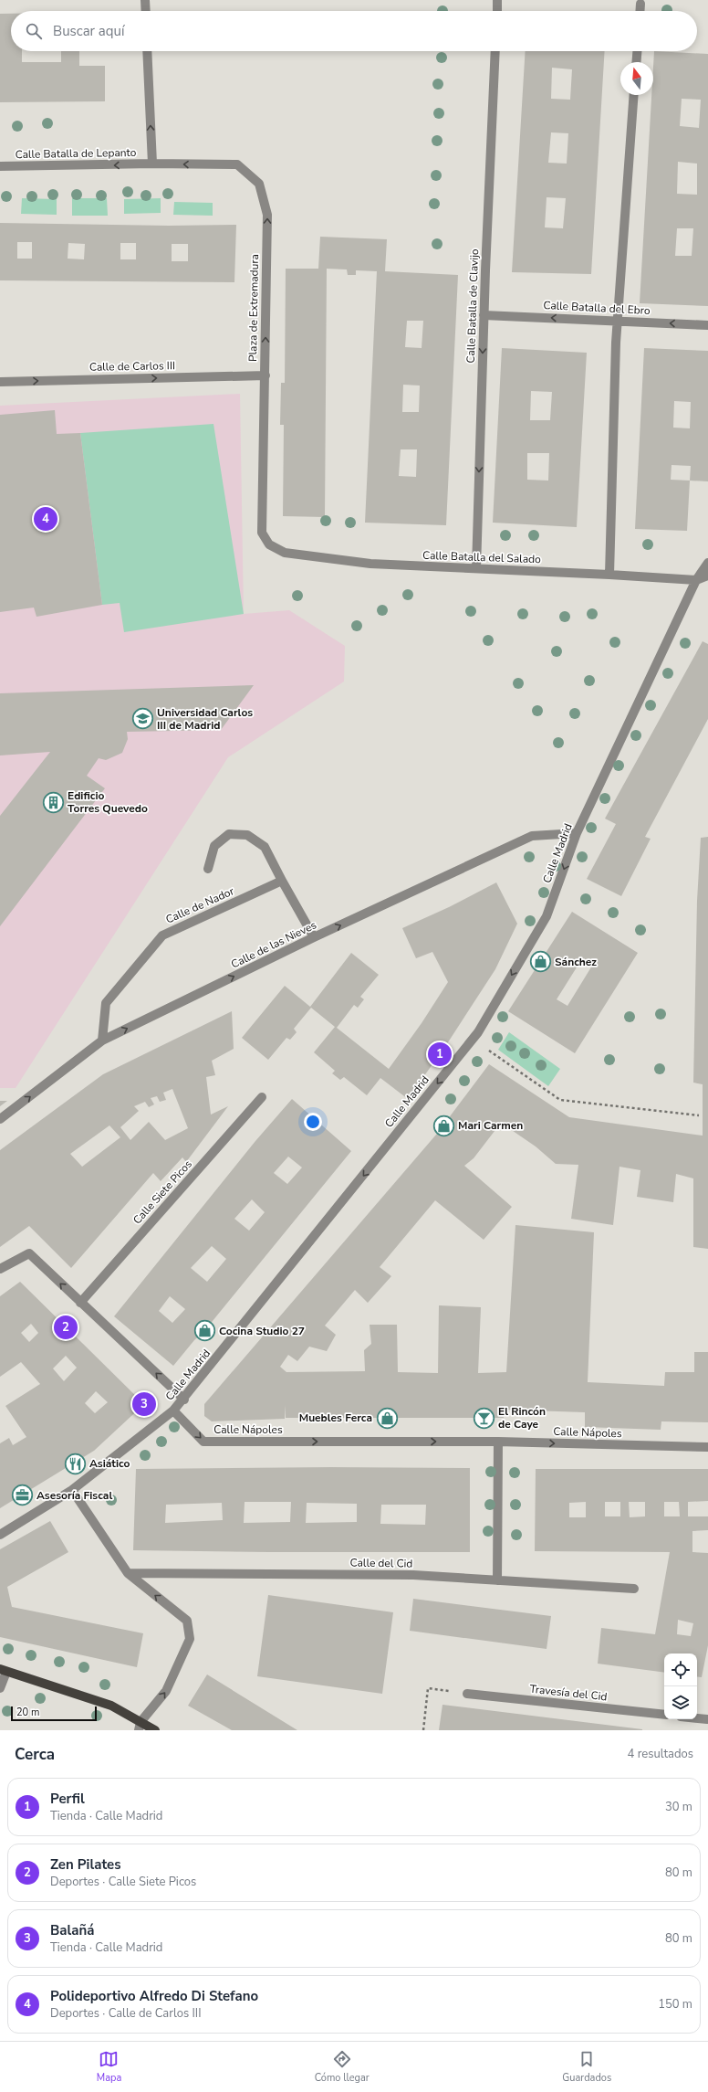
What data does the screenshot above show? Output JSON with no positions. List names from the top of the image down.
{
  "streets": {
    "street": [
      "Calle Batalla de Lepanto",
      "Calle Batalla de Clavijo",
      "Plaza de Extremadura",
      "Calle Batalla del Ebro",
      "Calle de Carlos III",
      "Calle Batalla del Salado",
      "Calle Madrid",
      "Calle de Nador",
      "Calle de las Nieves",
      "Calle Siete Picos",
      "Calle Nápoles",
      "Calle del Cid",
      "Travesía del Cid"
    ]
  },
  "crossings": [
    ["Calle Batalla de Lepanto", "Plaza de Extremadura"],
    ["Calle Batalla de Clavijo", "Calle Batalla del Ebro"],
    ["Calle Batalla de Clavijo", "Calle Batalla del Salado"],
    ["Plaza de Extremadura", "Calle de Carlos III"],
    ["Plaza de Extremadura", "Calle Batalla del Salado"],
    ["Calle Batalla del Salado", "Calle Madrid"],
    ["Calle Madrid", "Calle de las Nieves"],
    ["Calle Madrid", "Calle Nápoles"],
    ["Calle de Nador", "Calle de las Nieves"]
  ],
  "one_way": [
    "Calle Batalla de Lepanto",
    "Calle Batalla de Clavijo",
    "Calle Batalla del Ebro",
    "Calle de Carlos III",
    "Calle Madrid",
    "Calle de las Nieves",
    "Calle Nápoles"
  ],
  "places": {
    "school or university": ["Universidad Carlos III de Madrid"],
    "building": ["Edificio Torres Quevedo"],
    "shop": [
      "Sánchez",
      "Mari Carmen",
      "Cocina Studio 27",
      "Muebles Ferca"
    ],
    "bar": ["El Rincón de Caye"],
    "restaurant": ["Asiático"],
    "office": ["Asesoría Fiscal"]
  },
  "scale_bar": "20 m",
  "north": "top",
  "page": {
    "search": "Buscar aquí",
    "pins": [
      "4",
      "1",
      "2",
      "3"
    ],
    "scale": "20 m",
    "heading": ["Cerca", "4 resultados"],
    "list": [
      {
        "mark": "1",
        "name": "Perfil",
        "note": "Tienda · Calle Madrid",
        "value": "30 m"
      },
      {
        "mark": "2",
        "name": "Zen Pilates",
        "note": "Deportes · Calle Siete Picos",
        "value": "80 m"
      },
      {
        "mark": "3",
        "name": "Balañá",
        "note": "Tienda · Calle Madrid",
        "value": "80 m"
      },
      {
        "mark": "4",
        "name": "Polideportivo Alfredo Di Stefano",
        "note": "Deportes · Calle de Carlos III",
        "value": "150 m"
      }
    ],
    "nav": ["Mapa", "Cómo llegar", "Guardados"]
  }
}
